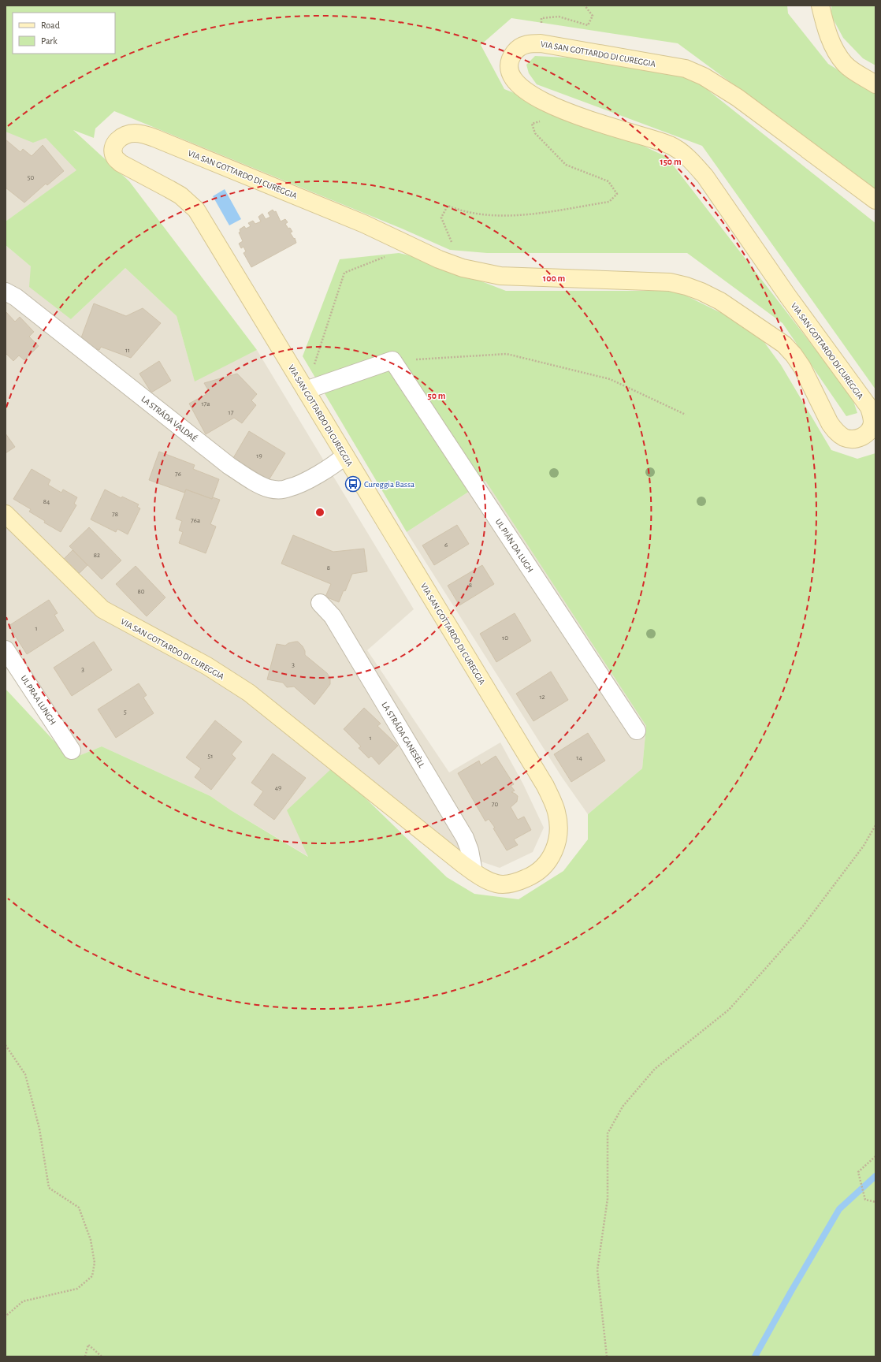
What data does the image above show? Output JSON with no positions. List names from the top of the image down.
{
  "streets": {
    "street": [
      "VIA SAN GOTTARDO DI CUREGGIA",
      "LA STRÁDA VALDAÉ",
      "UL PIÁN DA LUGH",
      "UL PRAA LUNGH",
      "LA STRÁDA CANESÈLL"
    ]
  },
  "crossings": [
    ["VIA SAN GOTTARDO DI CUREGGIA", "LA STRÁDA VALDAÉ"],
    ["VIA SAN GOTTARDO DI CUREGGIA", "LA STRÁDA CANESÈLL"]
  ],
  "places": {
    "bus stop": ["Cureggia Bassa"]
  },
  "house_numbers": [
    "50",
    "11",
    "17a",
    "17",
    "19",
    "76",
    "84",
    "78",
    "76a",
    "6",
    "82",
    "8",
    "8",
    "80",
    "1",
    "10",
    "3",
    "3",
    "12",
    "5",
    "1",
    "51",
    "14",
    "49",
    "70"
  ],
  "legend": ["Road", "Park"],
  "rings": ["150 m", "100 m", "50 m"]
}
